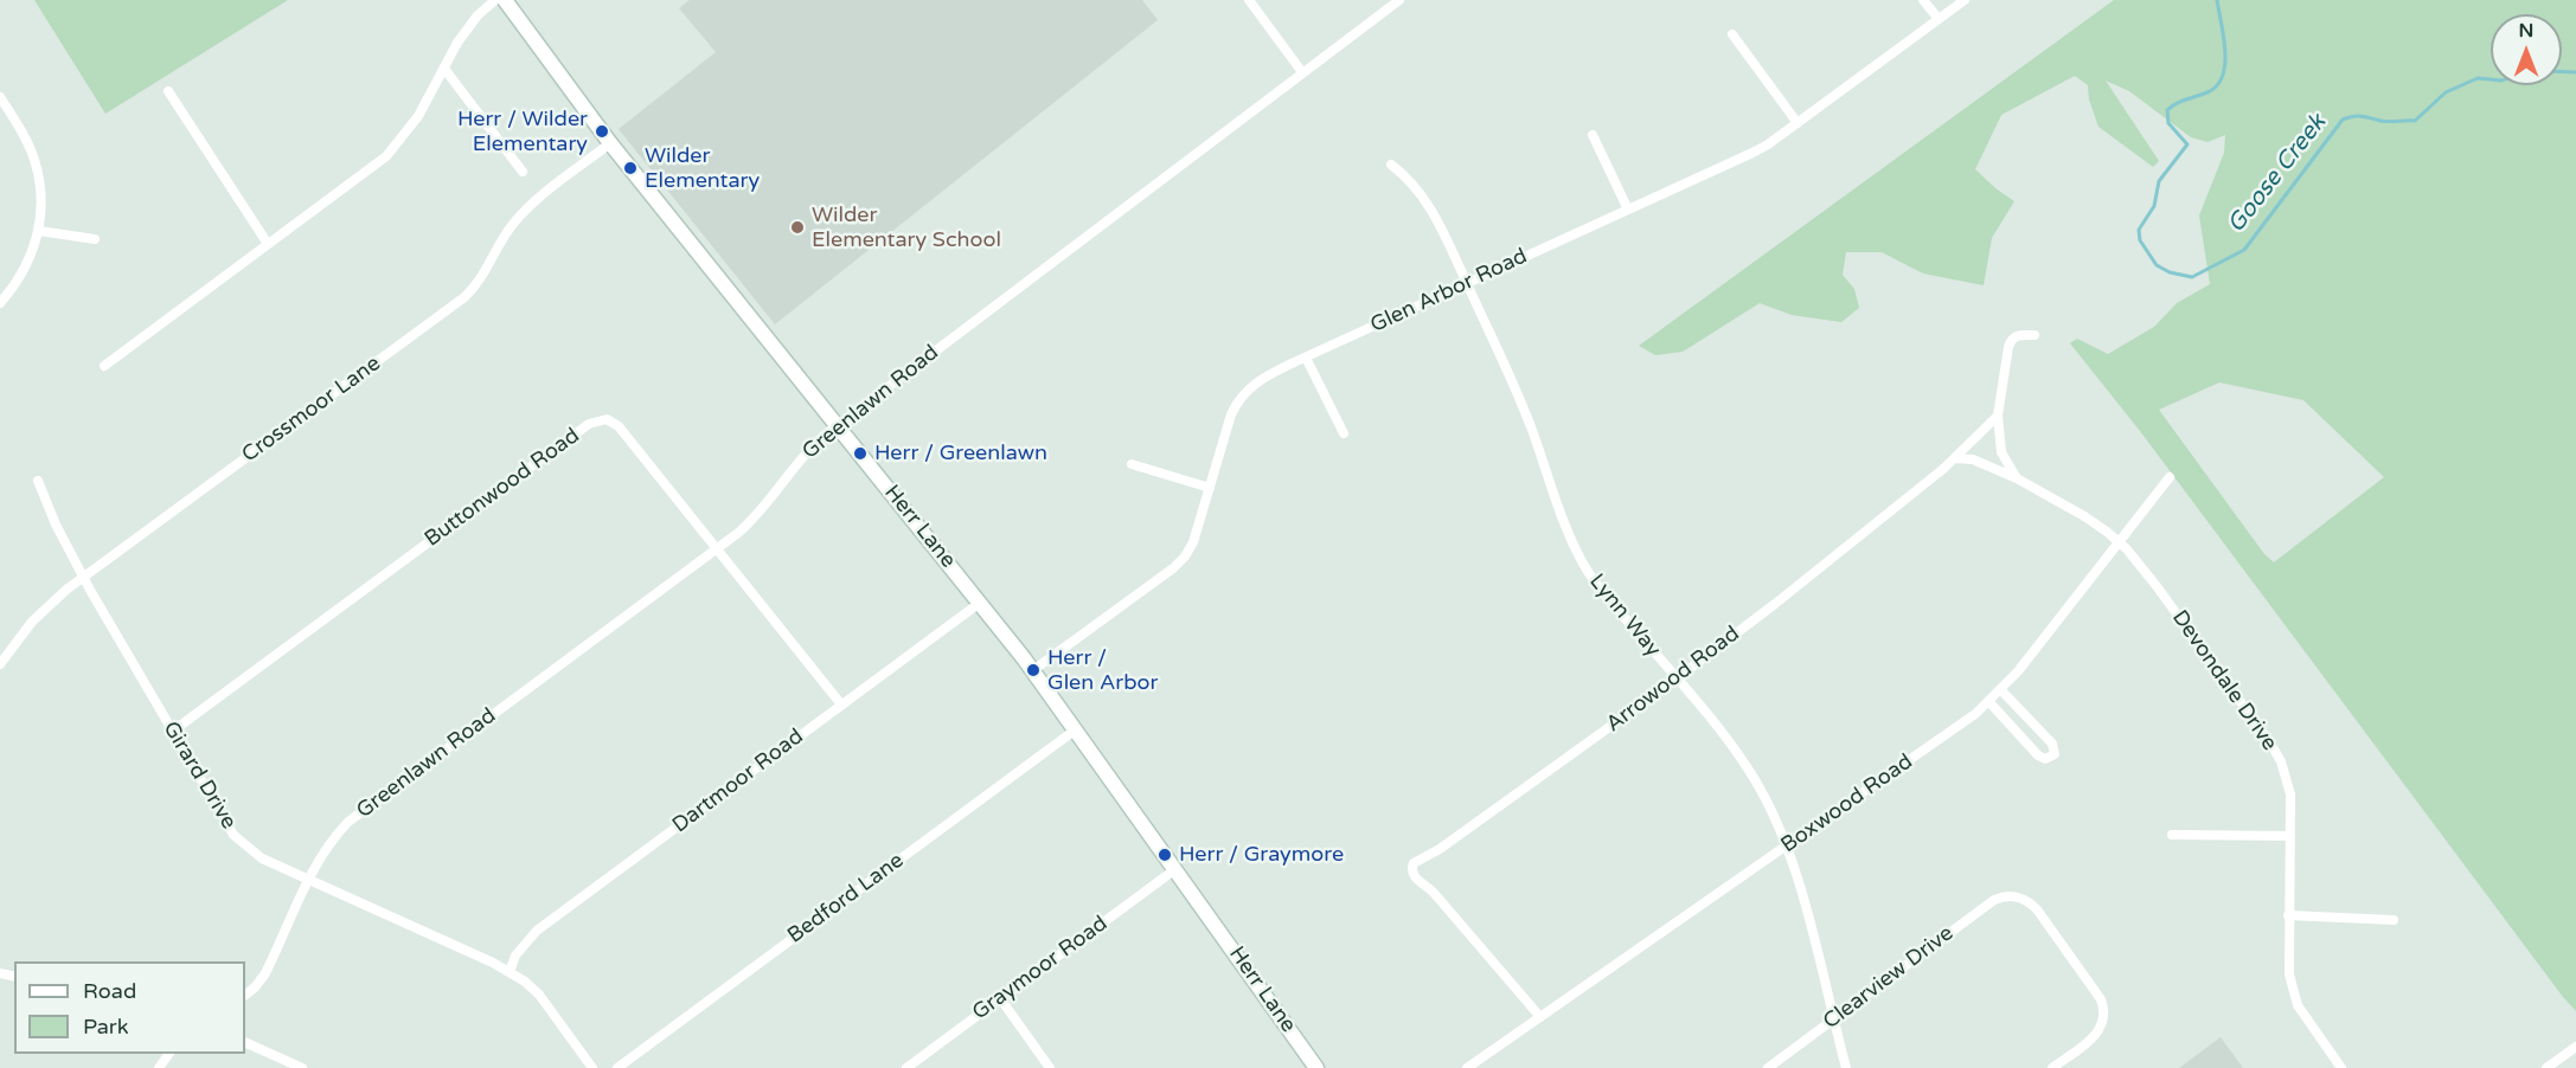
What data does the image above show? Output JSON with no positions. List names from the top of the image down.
{
  "streets": {
    "main road": ["Herr Lane"],
    "street": [
      "Glen Arbor Road",
      "Greenlawn Road",
      "Crossmoor Lane",
      "Buttonwood Road",
      "Lynn Way",
      "Arrowood Road",
      "Devondale Drive",
      "Girard Drive",
      "Dartmoor Road",
      "Boxwood Road",
      "Bedford Lane",
      "Graymoor Road",
      "Clearview Drive"
    ]
  },
  "crossings": [
    ["Glen Arbor Road", "Herr Lane"],
    ["Glen Arbor Road", "Lynn Way"],
    ["Greenlawn Road", "Buttonwood Road"],
    ["Greenlawn Road", "Herr Lane"],
    ["Greenlawn Road", "Girard Drive"],
    ["Crossmoor Lane", "Herr Lane"],
    ["Crossmoor Lane", "Girard Drive"],
    ["Buttonwood Road", "Girard Drive"],
    ["Buttonwood Road", "Dartmoor Road"],
    ["Herr Lane", "Dartmoor Road"],
    ["Herr Lane", "Bedford Lane"],
    ["Herr Lane", "Graymoor Road"],
    ["Lynn Way", "Arrowood Road"],
    ["Lynn Way", "Boxwood Road"],
    ["Lynn Way", "Clearview Drive"],
    ["Arrowood Road", "Devondale Drive"],
    ["Arrowood Road", "Boxwood Road"],
    ["Devondale Drive", "Boxwood Road"],
    ["Girard Drive", "Dartmoor Road"]
  ],
  "water": ["Goose Creek"],
  "places": [
    "Herr / Wilder Elementary",
    "Wilder Elementary",
    "Wilder Elementary School",
    "Herr / Greenlawn",
    "Herr / Glen Arbor",
    "Herr / Graymore"
  ],
  "legend": ["Road", "Park"],
  "north": "top"
}
